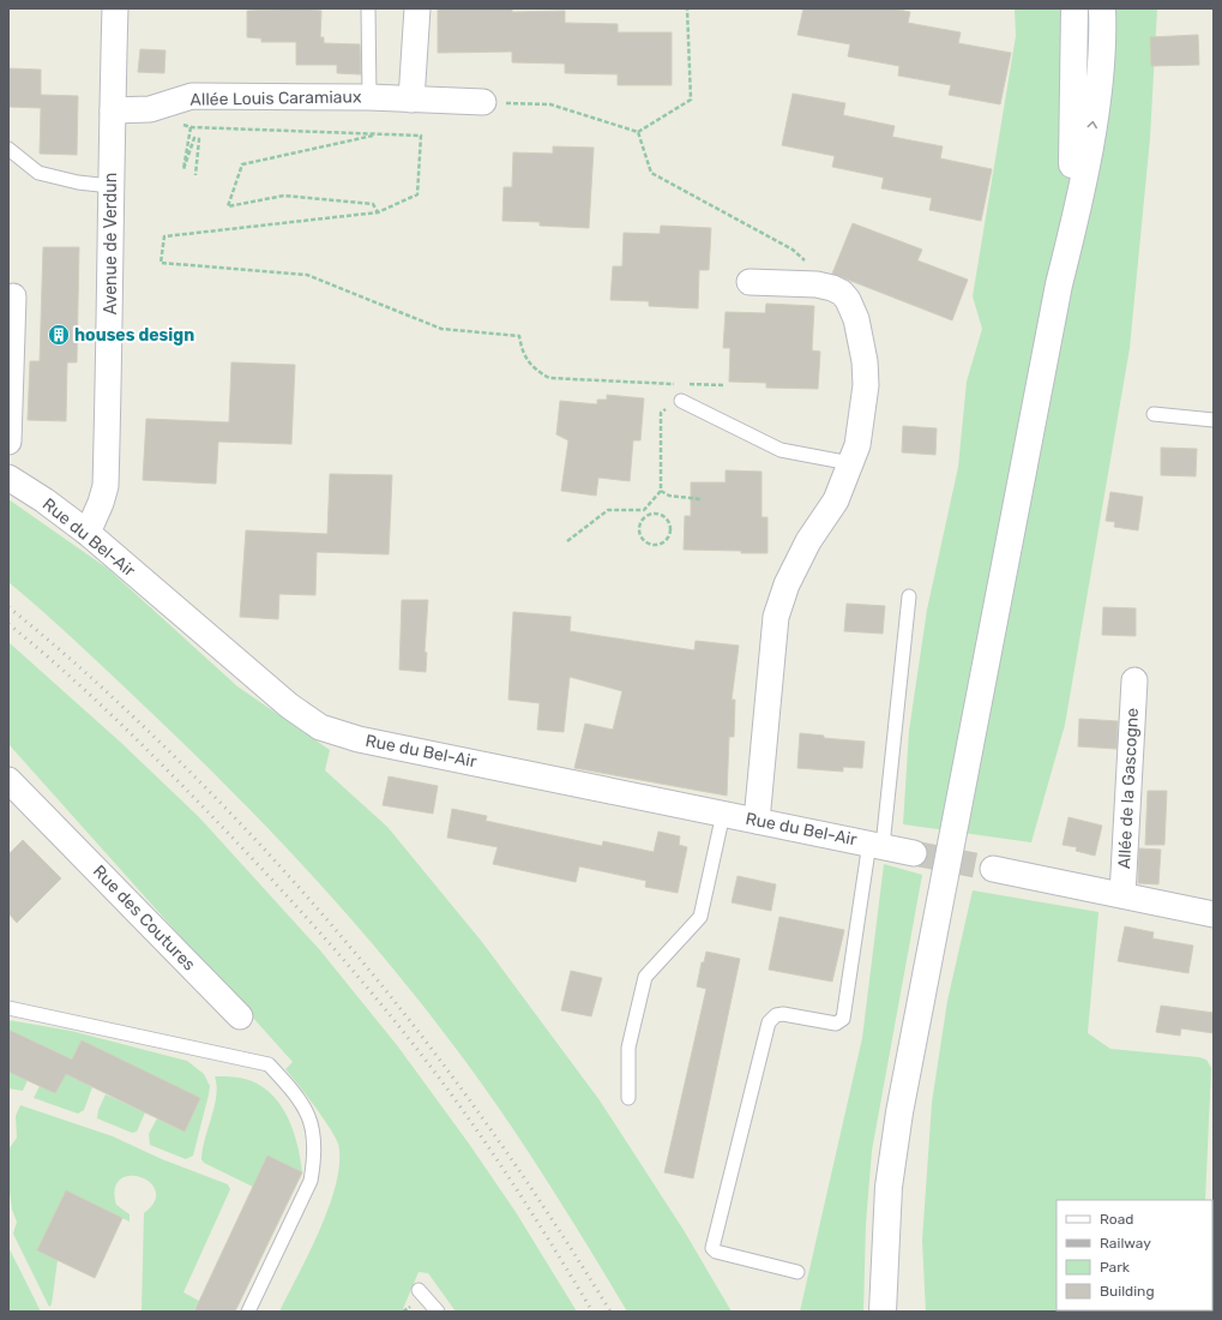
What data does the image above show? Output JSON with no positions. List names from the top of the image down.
{
  "streets": {
    "street": [
      "Allée Louis Caramiaux",
      "Avenue de Verdun",
      "Rue du Bel-Air",
      "Allée de la Gascogne",
      "Rue des Coutures"
    ]
  },
  "crossings": [
    ["Allée Louis Caramiaux", "Avenue de Verdun"],
    ["Avenue de Verdun", "Rue du Bel-Air"]
  ],
  "places": {
    "building": ["houses design"]
  },
  "legend": [
    "Road",
    "Railway",
    "Park",
    "Building"
  ]
}
